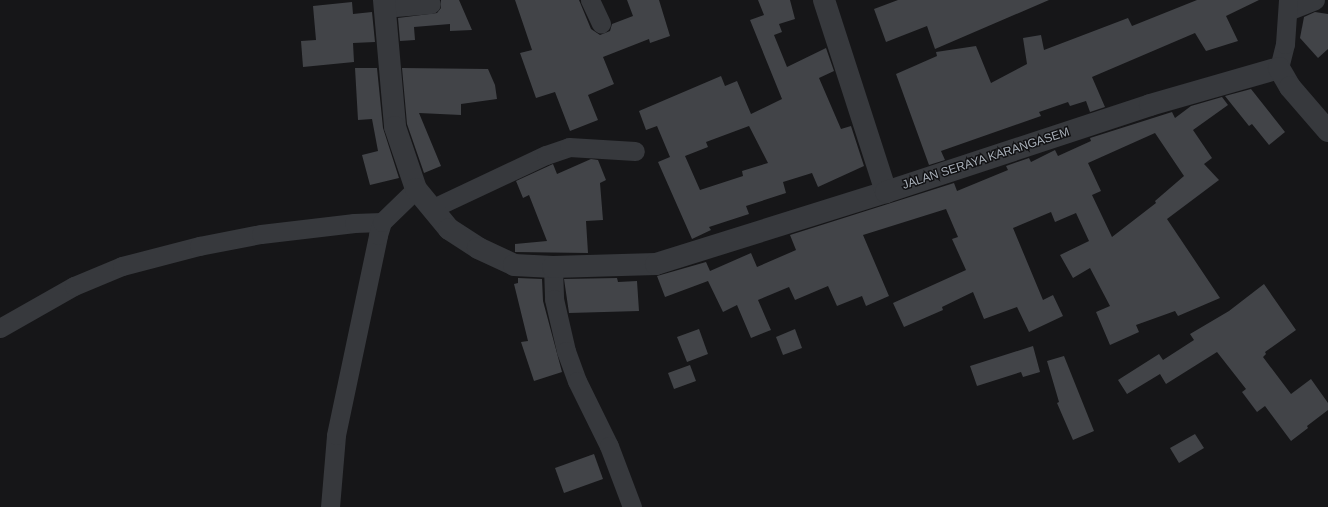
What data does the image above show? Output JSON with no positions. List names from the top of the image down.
{
  "streets": {
    "street": ["JALAN SERAYA KARANGASEM"]
  }
}
